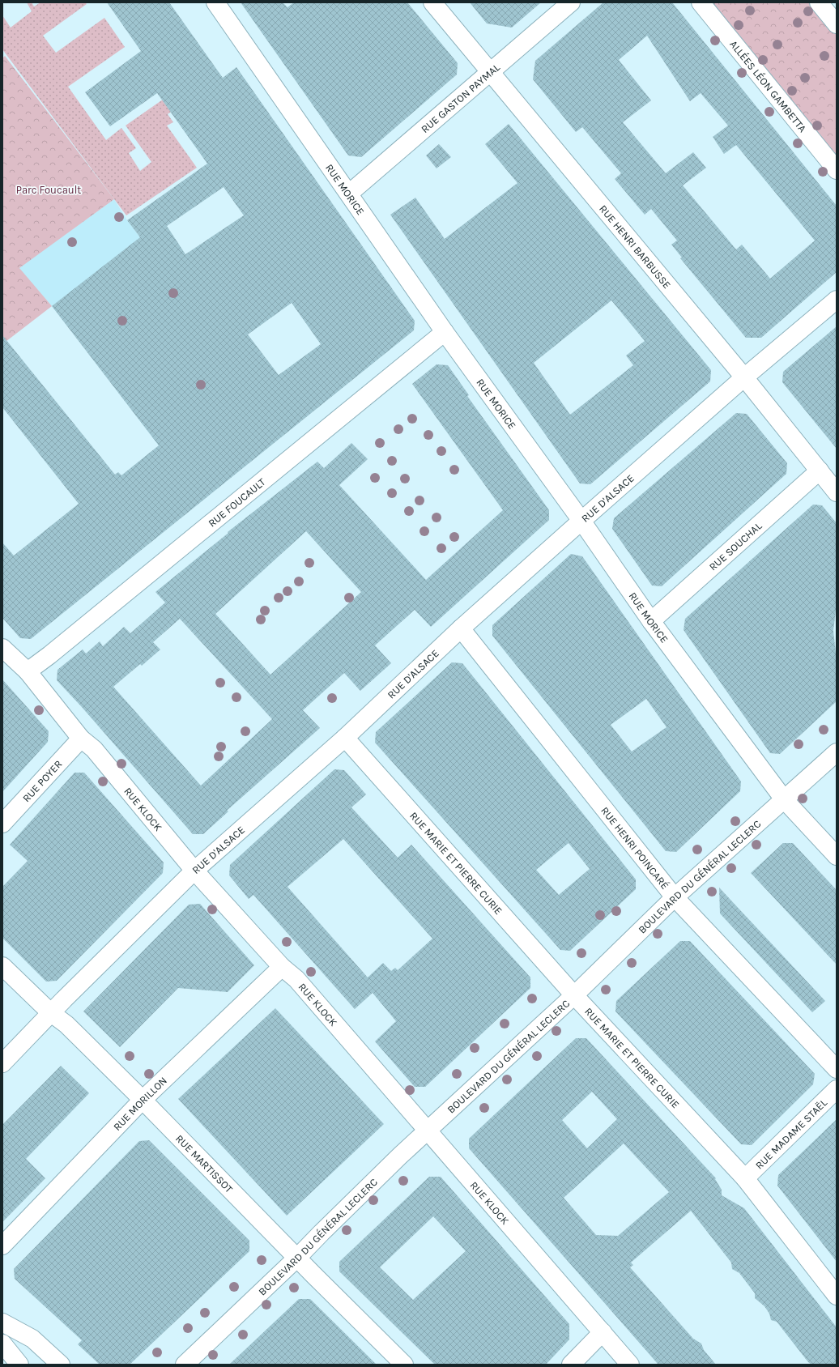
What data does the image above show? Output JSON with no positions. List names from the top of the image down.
{
  "streets": {
    "street": [
      "ALLÉES LÉON GAMBETTA",
      "RUE GASTON PAYMAL",
      "RUE MORICE",
      "RUE HENRI BARBUSSE",
      "RUE D'ALSACE",
      "RUE FOUCAULT",
      "RUE SOUCHAL",
      "RUE POYER",
      "RUE KLOCK",
      "RUE HENRI POINCARÉ",
      "RUE MARIE ET PIERRE CURIE",
      "BOULEVARD DU GÉNÉRAL LECLERC",
      "RUE MORILLON",
      "RUE MADAME STAËL",
      "RUE MARTISSOT"
    ]
  },
  "crossings": [
    ["RUE GASTON PAYMAL", "RUE MORICE"],
    ["RUE GASTON PAYMAL", "RUE HENRI BARBUSSE"],
    ["RUE MORICE", "RUE D'ALSACE"],
    ["RUE MORICE", "RUE FOUCAULT"],
    ["RUE MORICE", "RUE SOUCHAL"],
    ["RUE MORICE", "BOULEVARD DU GÉNÉRAL LECLERC"],
    ["RUE HENRI BARBUSSE", "RUE D'ALSACE"],
    ["RUE HENRI BARBUSSE", "RUE SOUCHAL"],
    ["RUE D'ALSACE", "RUE KLOCK"],
    ["RUE D'ALSACE", "RUE HENRI POINCARÉ"],
    ["RUE D'ALSACE", "RUE MARIE ET PIERRE CURIE"],
    ["RUE D'ALSACE", "RUE MARTISSOT"],
    ["RUE FOUCAULT", "RUE KLOCK"],
    ["RUE POYER", "RUE KLOCK"],
    ["RUE KLOCK", "BOULEVARD DU GÉNÉRAL LECLERC"],
    ["RUE KLOCK", "RUE MORILLON"],
    ["RUE HENRI POINCARÉ", "BOULEVARD DU GÉNÉRAL LECLERC"],
    ["RUE MARIE ET PIERRE CURIE", "BOULEVARD DU GÉNÉRAL LECLERC"],
    ["RUE MARIE ET PIERRE CURIE", "RUE MADAME STAËL"],
    ["BOULEVARD DU GÉNÉRAL LECLERC", "RUE MARTISSOT"],
    ["RUE MORILLON", "RUE MARTISSOT"]
  ],
  "parks": ["Parc Foucault"]
}
